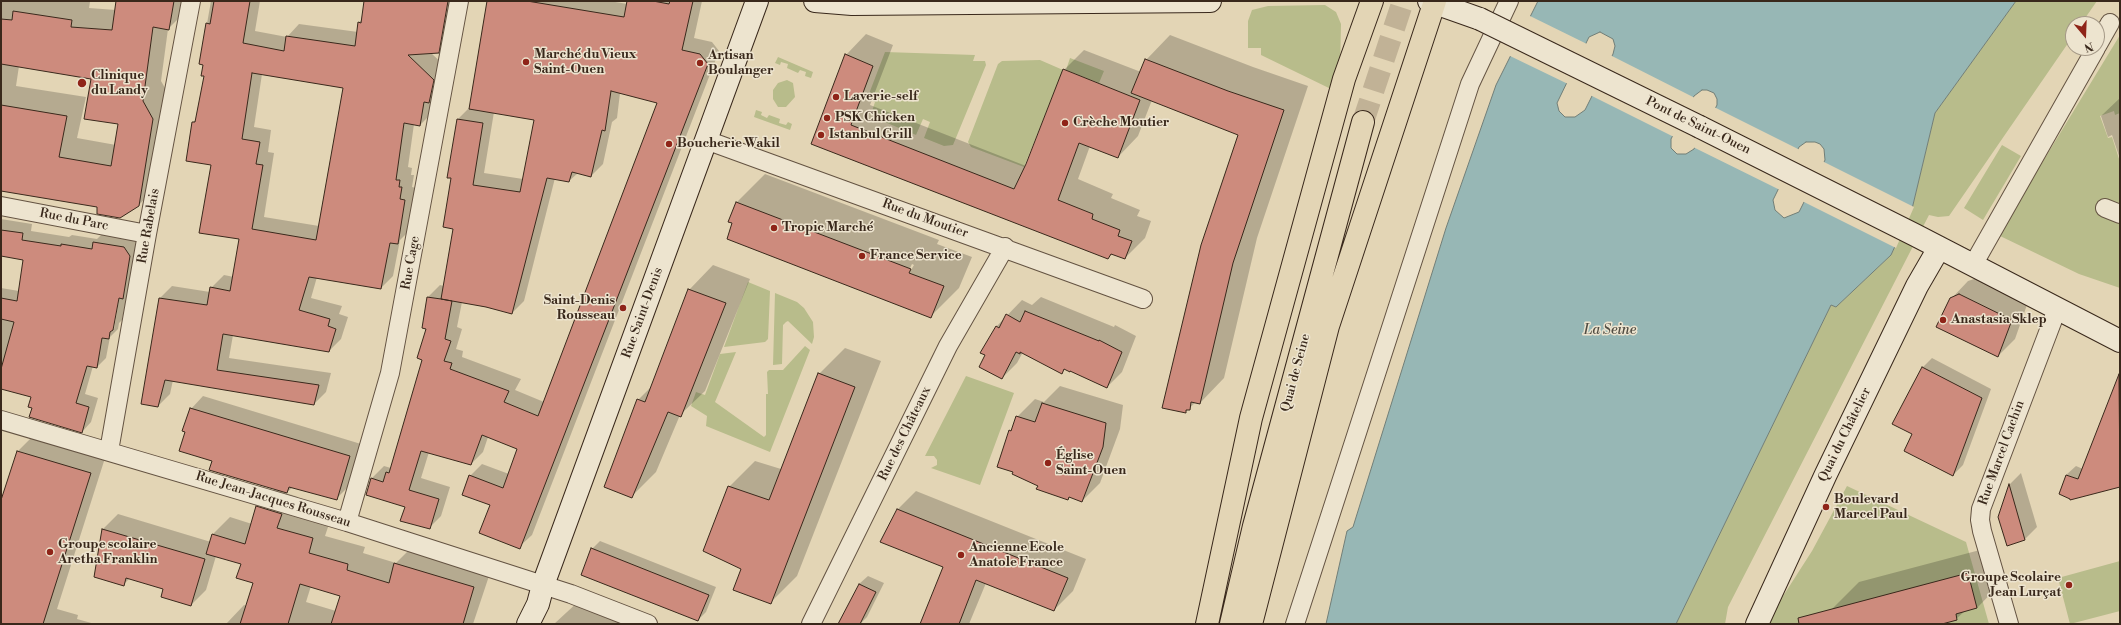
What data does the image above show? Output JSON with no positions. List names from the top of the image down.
{
  "streets": {
    "main road": [
      "Pont de Saint-Ouen",
      "Rue Saint-Denis",
      "Quai de Seine",
      "Quai du Châtelier"
    ],
    "street": [
      "Rue du Moutier",
      "Rue du Parc",
      "Rue Rabelais",
      "Rue Cage",
      "Rue des Châteaux",
      "Rue Marcel Cachin",
      "Rue Jean-Jacques Rousseau"
    ]
  },
  "crossings": [
    ["Pont de Saint-Ouen", "Quai du Châtelier"],
    ["Rue du Moutier", "Rue Saint-Denis"],
    ["Rue du Moutier", "Rue des Châteaux"],
    ["Rue du Parc", "Rue Rabelais"],
    ["Rue Rabelais", "Rue Jean-Jacques Rousseau"],
    ["Rue Cage", "Rue Jean-Jacques Rousseau"],
    ["Rue Saint-Denis", "Rue Jean-Jacques Rousseau"]
  ],
  "water": ["La Seine"],
  "places": [
    "Marché du Vieux Saint-Ouen",
    "Artisan Boulanger",
    "Clinique du Landy",
    "Laverie-self",
    "PSK Chicken",
    "Crèche Moutier",
    "Istanbul Grill",
    "Boucherie Wakil",
    "Tropic Marché",
    "France Service",
    "Saint-Denis Rousseau",
    "Anastasia Sklep",
    "Église Saint-Ouen",
    "Boulevard Marcel Paul",
    "Groupe scolaire Aretha Franklin",
    "Ancienne Ecole Anatole France",
    "Groupe Scolaire Jean Lurçat"
  ],
  "north": "bottom"
}
